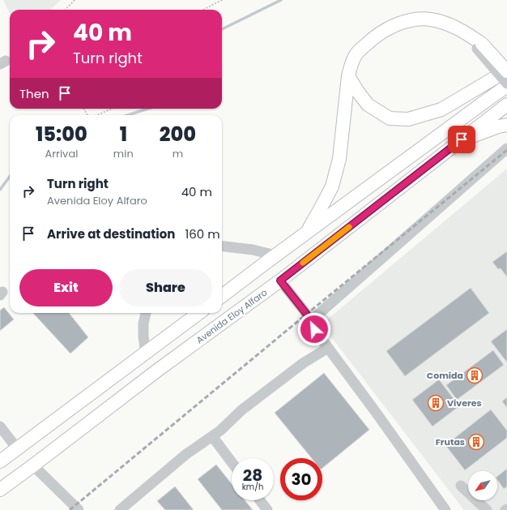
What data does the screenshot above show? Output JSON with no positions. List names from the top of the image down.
{
  "streets": {
    "main road": ["Avenida Eloy Alfaro"]
  },
  "places": {
    "building": ["Comida", "Viveres", "Frutas"]
  },
  "north": "bottom left",
  "page": {
    "turn": ["40 m", "Turn right"],
    "then": "Then",
    "eta": [
      "15:00",
      "Arrival",
      "1",
      "min",
      "200",
      "m"
    ],
    "list": [
      {
        "name": "Turn right",
        "note": "Avenida Eloy Alfaro",
        "value": "40 m"
      },
      {
        "name": "Arrive at destination",
        "value": "160 m"
      }
    ],
    "buttons": ["Exit", "Share"],
    "speed": "28 km/h",
    "limit": "30"
  }
}
